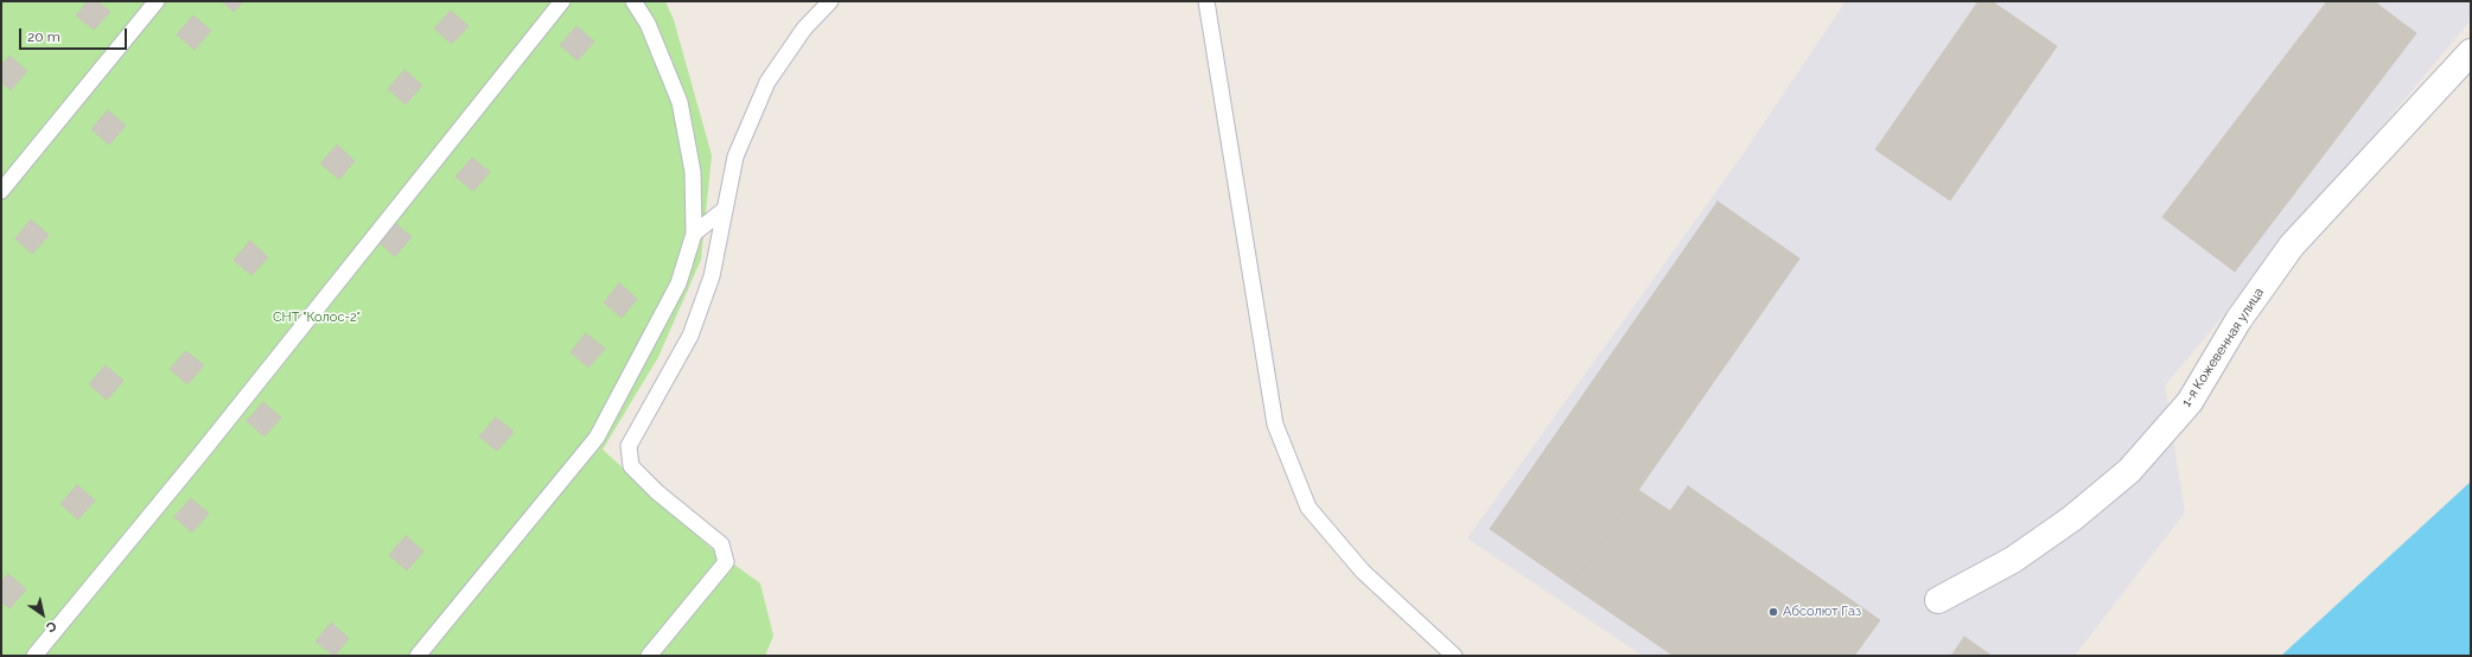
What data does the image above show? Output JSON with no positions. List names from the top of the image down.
{
  "streets": {
    "street": ["1-я Кожевенная улица"]
  },
  "parks": ["СНТ \"Колос-2\""],
  "places": ["Абсолют Газ"],
  "scale_bar": "20 m",
  "north": "bottom right"
}
